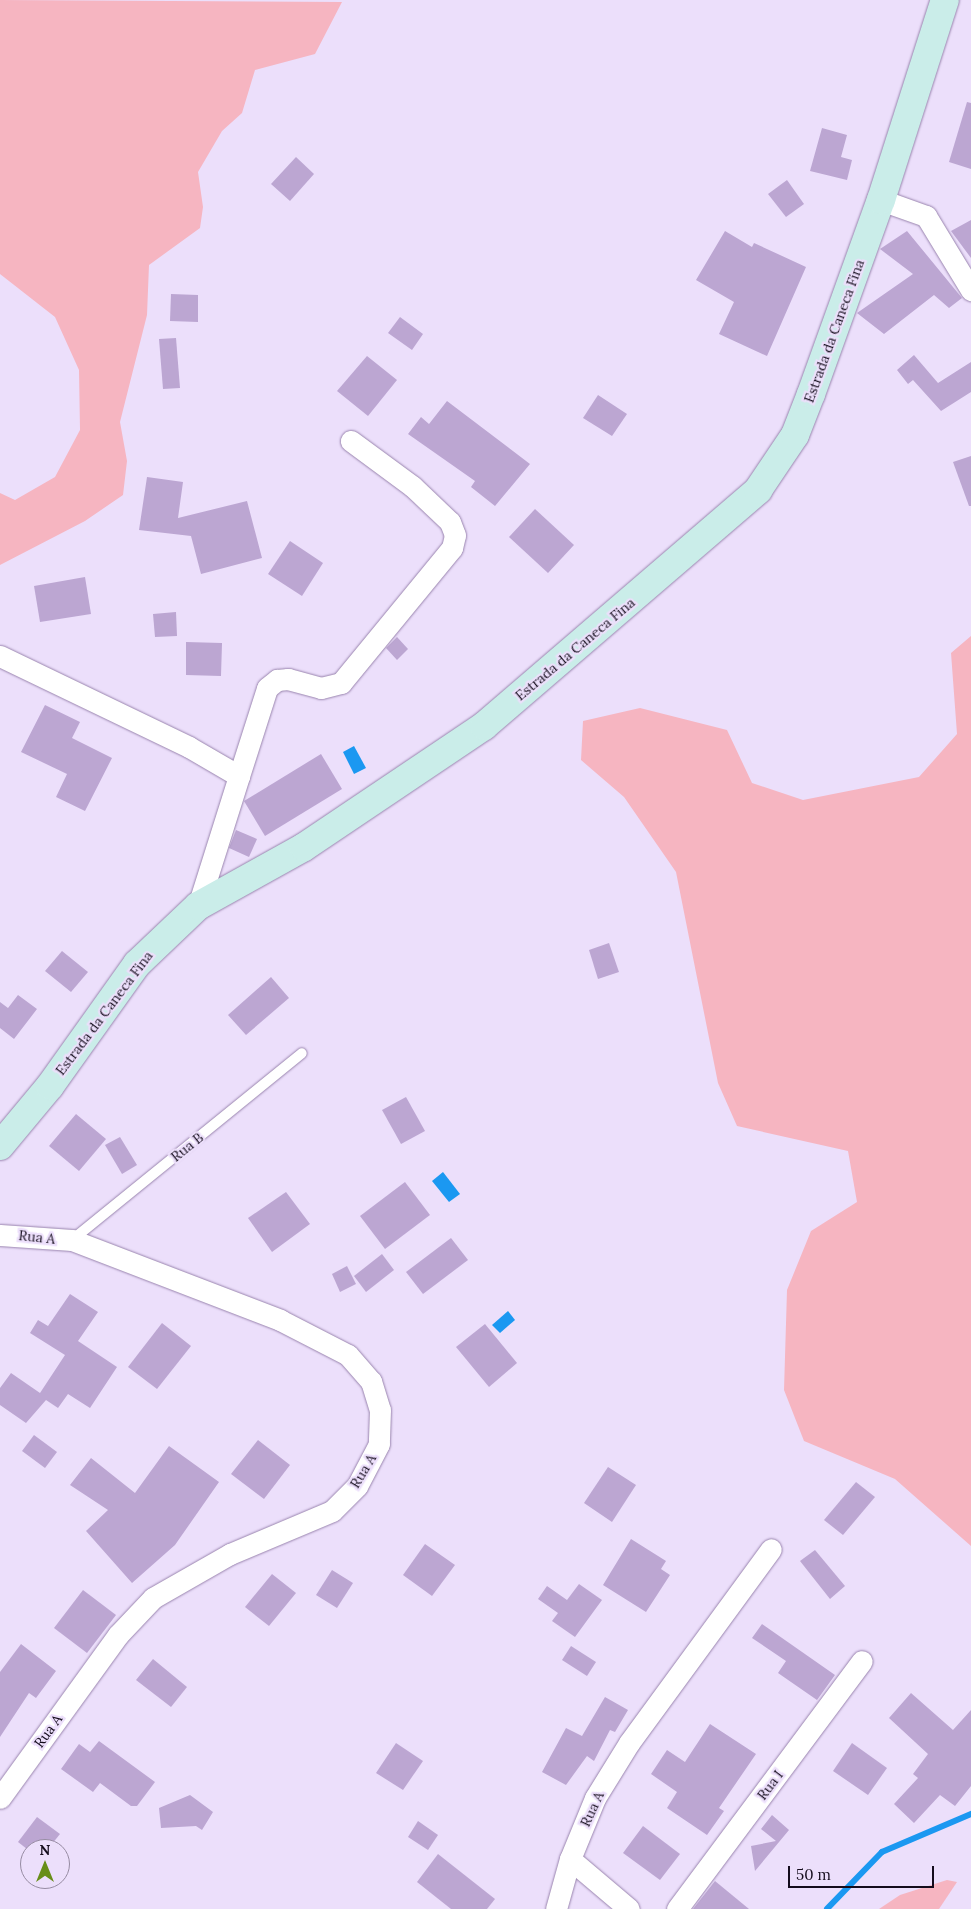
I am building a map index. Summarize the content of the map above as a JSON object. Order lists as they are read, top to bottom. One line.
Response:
{"streets":{"street":["Estrada da Caneca Fina","Rua A","Rua I"],"lane":["Rua B"]},"crossings":[["Rua B","Rua A"]],"scale_bar":"50 m","north":"top"}
